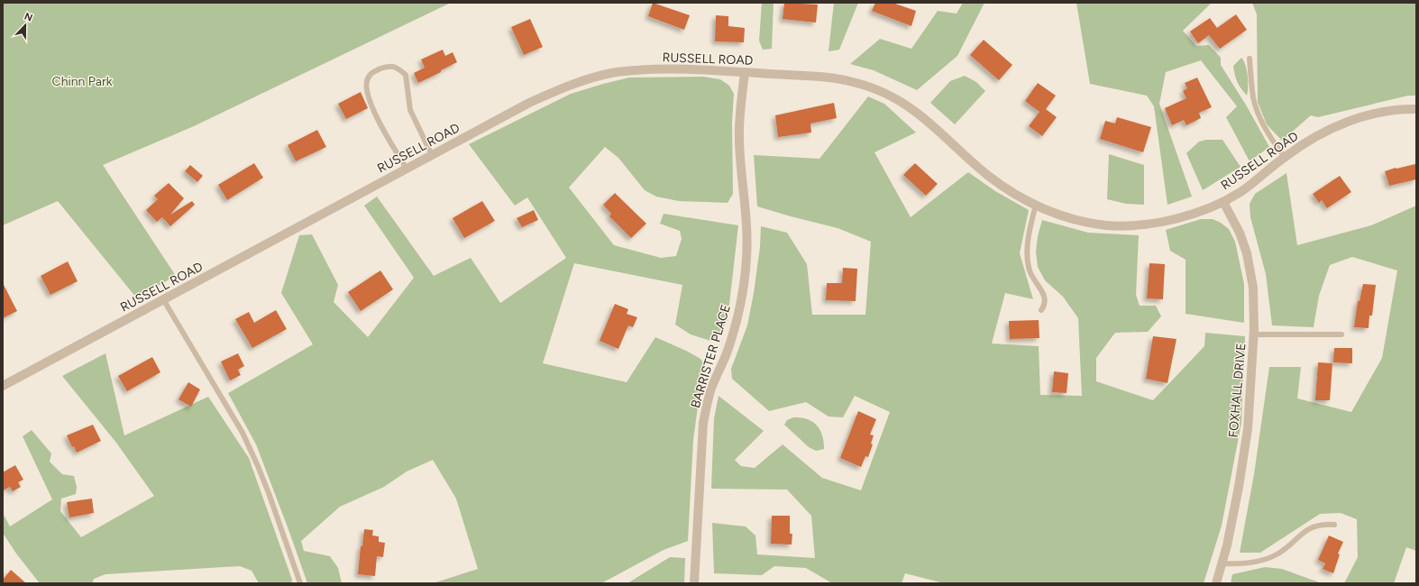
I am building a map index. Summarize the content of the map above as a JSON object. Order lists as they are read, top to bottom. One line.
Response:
{"streets":{"street":["RUSSELL ROAD","BARRISTER PLACE","FOXHALL DRIVE"]},"crossings":[["RUSSELL ROAD","BARRISTER PLACE"],["RUSSELL ROAD","FOXHALL DRIVE"]],"parks":["Chinn Park"],"north":"top"}
